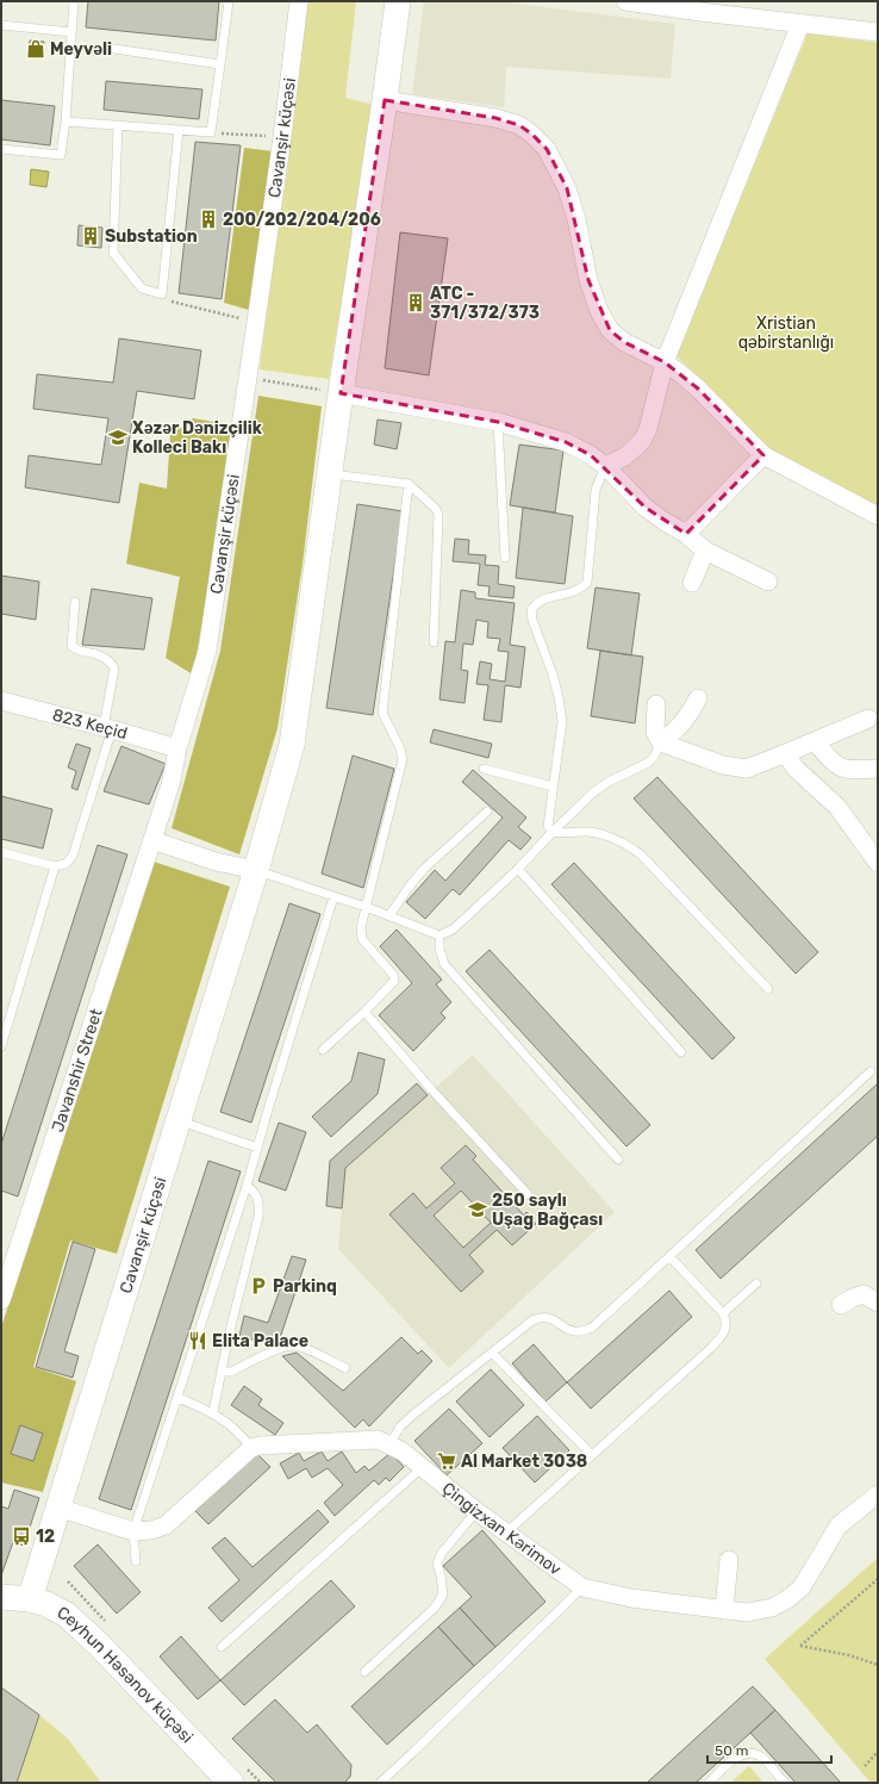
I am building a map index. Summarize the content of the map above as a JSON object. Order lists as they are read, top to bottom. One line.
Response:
{"streets":{"street":["Cavanşir küçəsi","823 Keçid","Javanshir Street","Çingizxan Kərimov","Ceyhun Həsənov küçəsi"]},"crossings":[["Cavanşir küçəsi","823 Keçid"],["Cavanşir küçəsi","Javanshir Street"],["Cavanşir küçəsi","Ceyhun Həsənov küçəsi"]],"parks":["Xristian qəbirstanlığı"],"places":{"shop":["Meyvəli"],"building":["200/202/204/206","Substation","ATC - 371/372/373"],"school or university":["Xəzər Dənizçilik Kolleci Bakı","250 saylı Uşag Bağçası"],"parking":["Parkinq"],"restaurant":["Elita Palace"],"supermarket":["Al Market 3038"],"bus stop":["12"]},"scale_bar":"50 m"}
